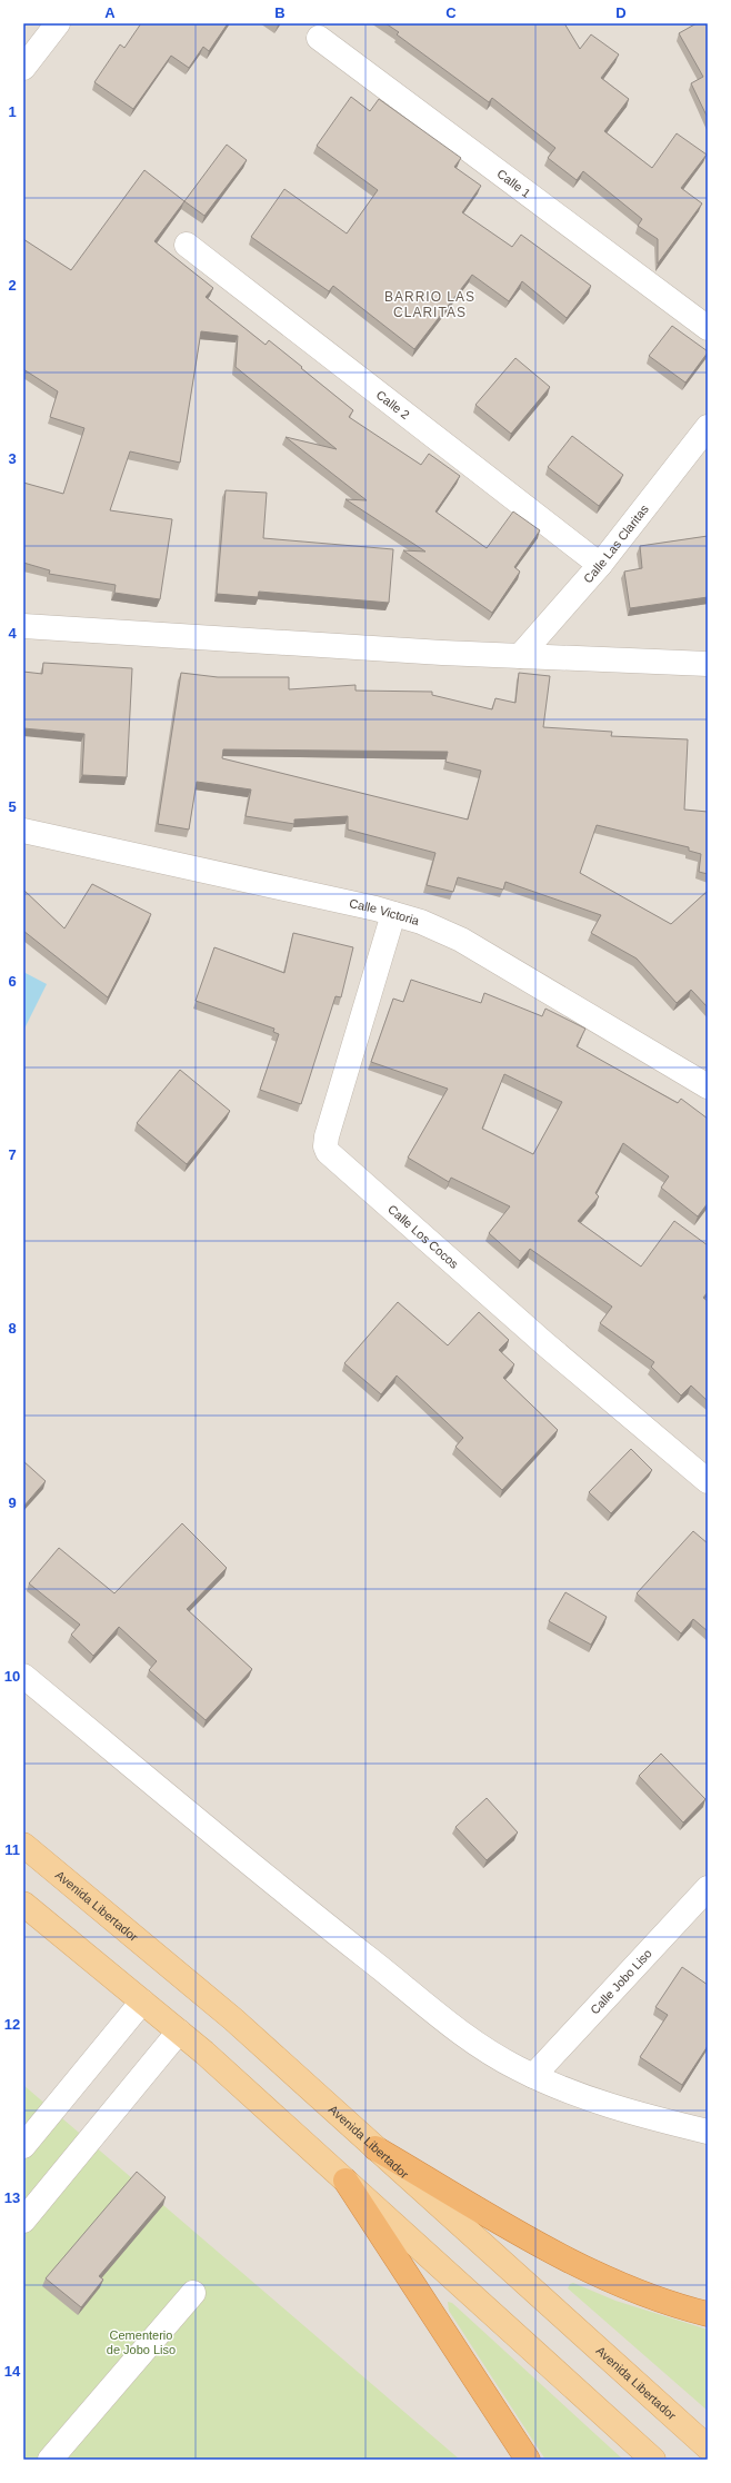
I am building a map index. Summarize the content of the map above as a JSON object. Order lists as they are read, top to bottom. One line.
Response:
{"streets":{"main road":["Avenida Libertador"],"street":["Calle 1","Calle 2","Calle Las Claritas","Calle Victoria","Calle Los Cocos","Calle Jobo Liso"]},"crossings":[["Calle 2","Calle Las Claritas"],["Calle Victoria","Calle Los Cocos"]],"districts":["BARRIO LAS CLARITAS"],"parks":["Cementerio de Jobo Liso"],"grid":{"columns":["A","B","C","D"],"rows":["1","2","3","4","5","6","7","8","9","10","11","12","13","14"]}}
